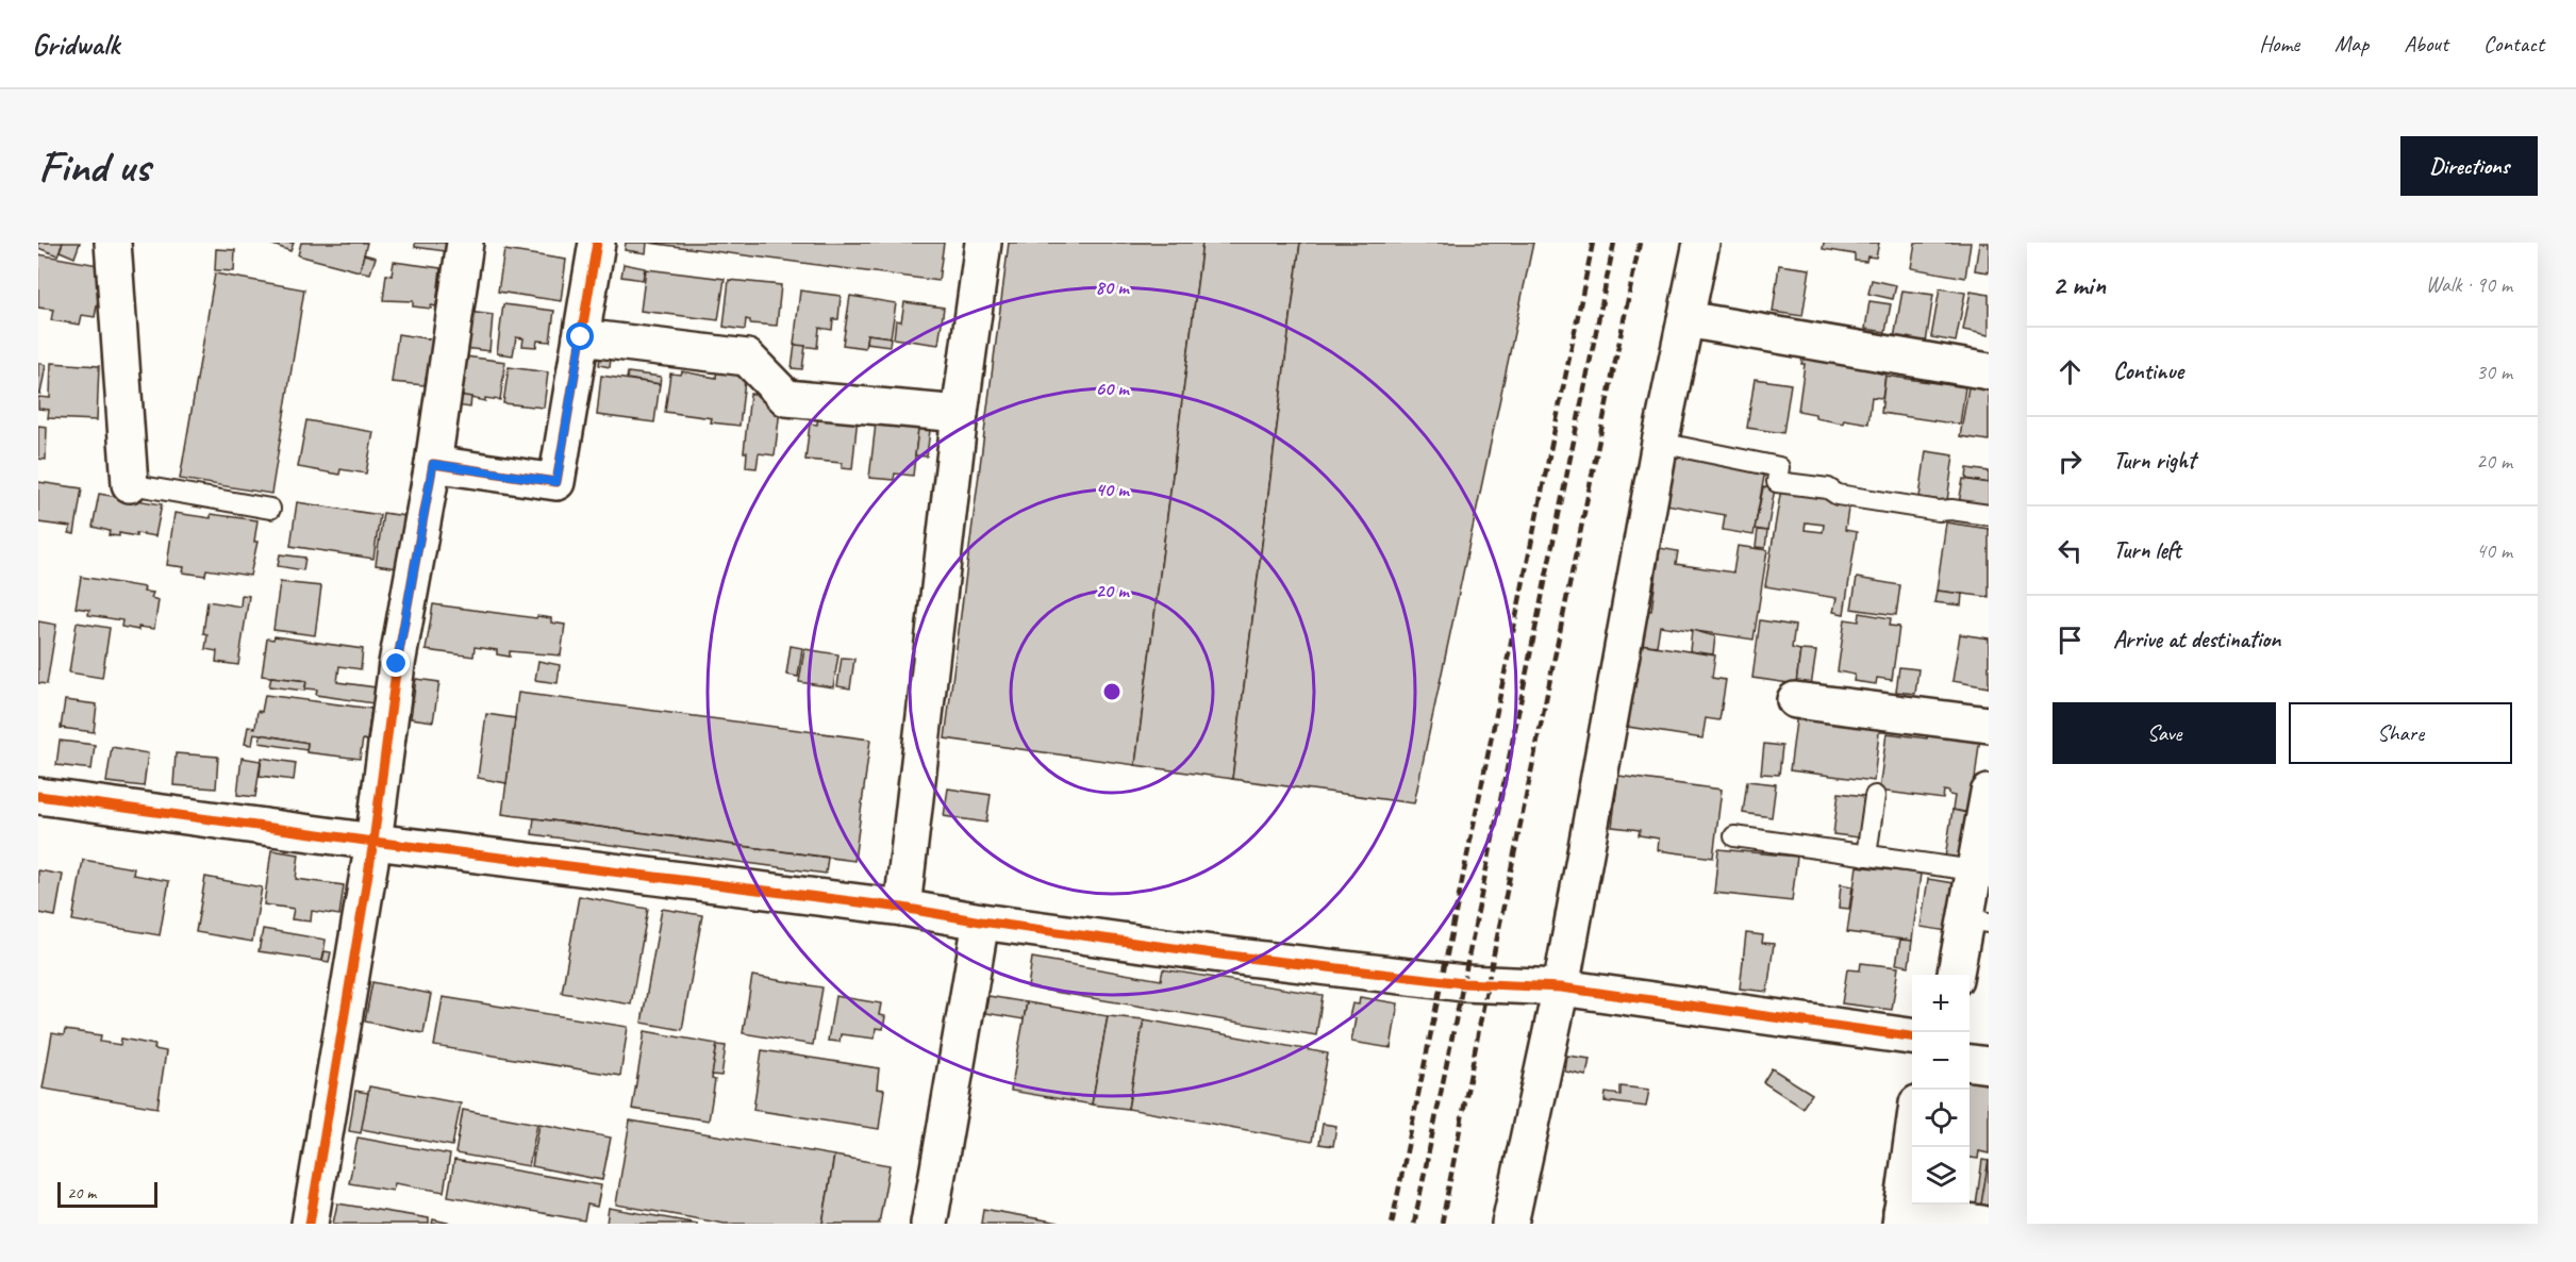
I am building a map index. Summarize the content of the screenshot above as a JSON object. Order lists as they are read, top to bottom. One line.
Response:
{"scale_bar":"20 m","page":{"header":"Gridwalk","nav":["Home","Map","About","Contact"],"buttons":["Directions",["Save","Share"]],"title":"Find us","heading":["2 min","Walk · 90 m"],"list":[["Continue","30 m"],["Turn right","20 m"],["Turn left","40 m"],"Arrive at destination"],"map_buttons":["+","−"],"scale":"20 m"},"rings":["80 m","60 m","40 m","20 m"]}
